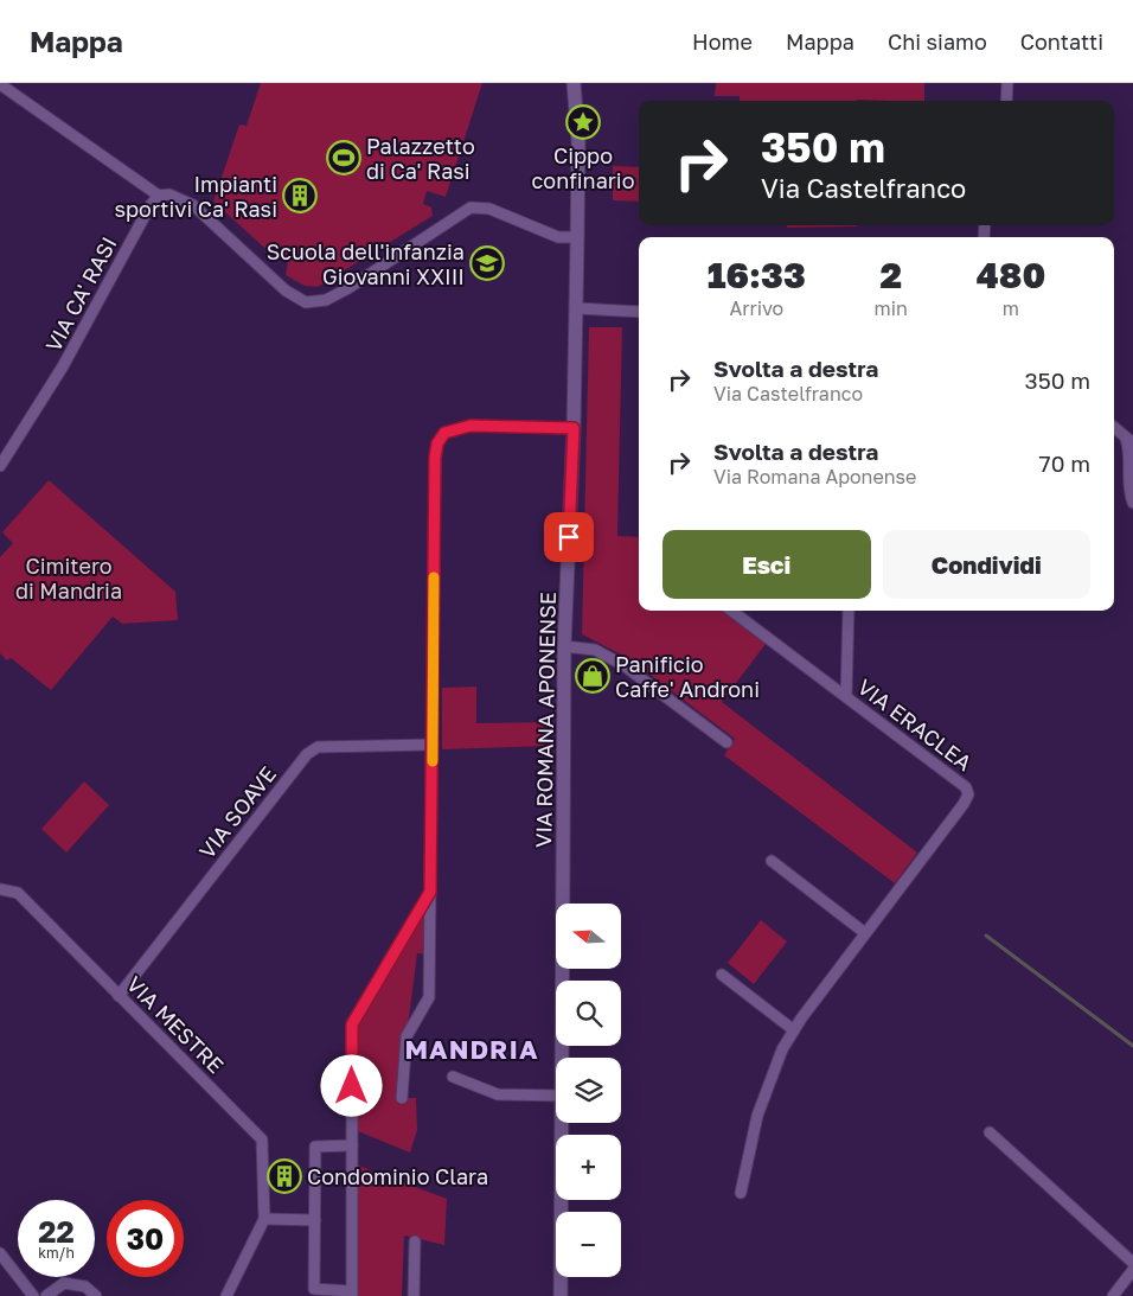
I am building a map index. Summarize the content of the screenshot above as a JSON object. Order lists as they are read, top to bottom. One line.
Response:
{"streets":{"street":["VIA CA' RASI","VIA ROMANA APONENSE","VIA ERACLEA","VIA SOAVE","VIA MESTRE"]},"crossings":[["VIA SOAVE","VIA MESTRE"]],"districts":["MANDRIA"],"parks":["Cimitero di Mandria"],"places":{"place":["Cippo confinario"],"sports":["Palazzetto di Ca' Rasi"],"building":["Impianti sportivi Ca' Rasi","Condominio Clara"],"school or university":["Scuola dell'infanzia Giovanni XXIII"],"shop":["Panificio Caffe' Androni"]},"north":"left","page":{"header":"Mappa","nav":["Home","Mappa","Chi siamo","Contatti"],"turn":["350 m","Via Castelfranco"],"eta":["16:33","Arrivo","2","min","480","m"],"list":[{"name":"Svolta a destra","note":"Via Castelfranco","value":"350 m"},{"name":"Svolta a destra","note":"Via Romana Aponense","value":"70 m"}],"buttons":["Esci","Condividi"],"map_buttons":["+","−"],"speed":"22 km/h","limit":"30"}}
